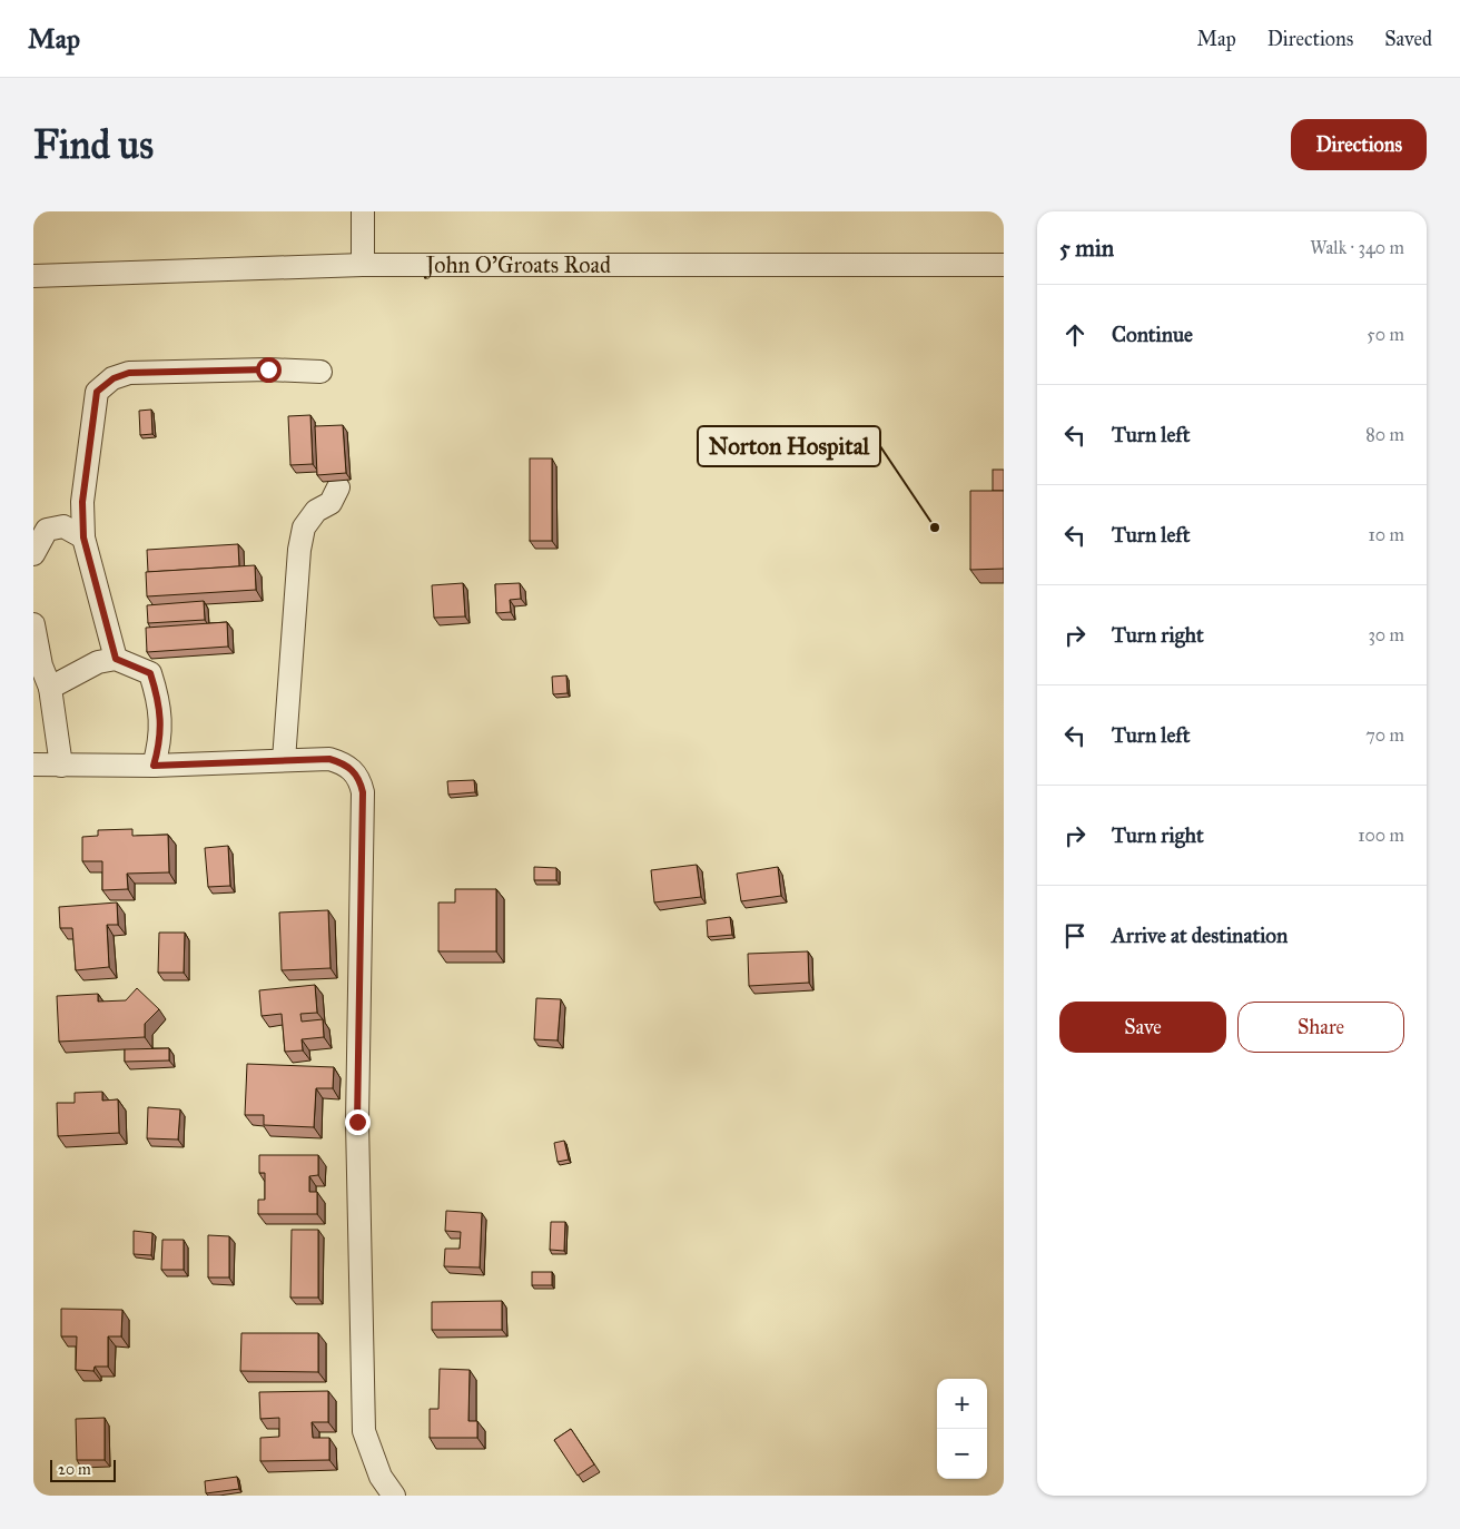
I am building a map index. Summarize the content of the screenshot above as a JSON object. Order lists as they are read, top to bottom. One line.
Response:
{"streets":{"street":["John O'Groats Road"]},"places":["Norton Hospital"],"scale_bar":"20 m","page":{"header":"Map","nav":["Map","Directions","Saved"],"buttons":["Directions",["Save","Share"]],"title":"Find us","heading":["5 min","Walk · 340 m"],"list":[["Continue","50 m"],["Turn left","80 m"],["Turn left","10 m"],["Turn right","30 m"],["Turn left","70 m"],["Turn right","100 m"],"Arrive at destination"],"map_buttons":["+","−"],"scale":"20 m"}}
